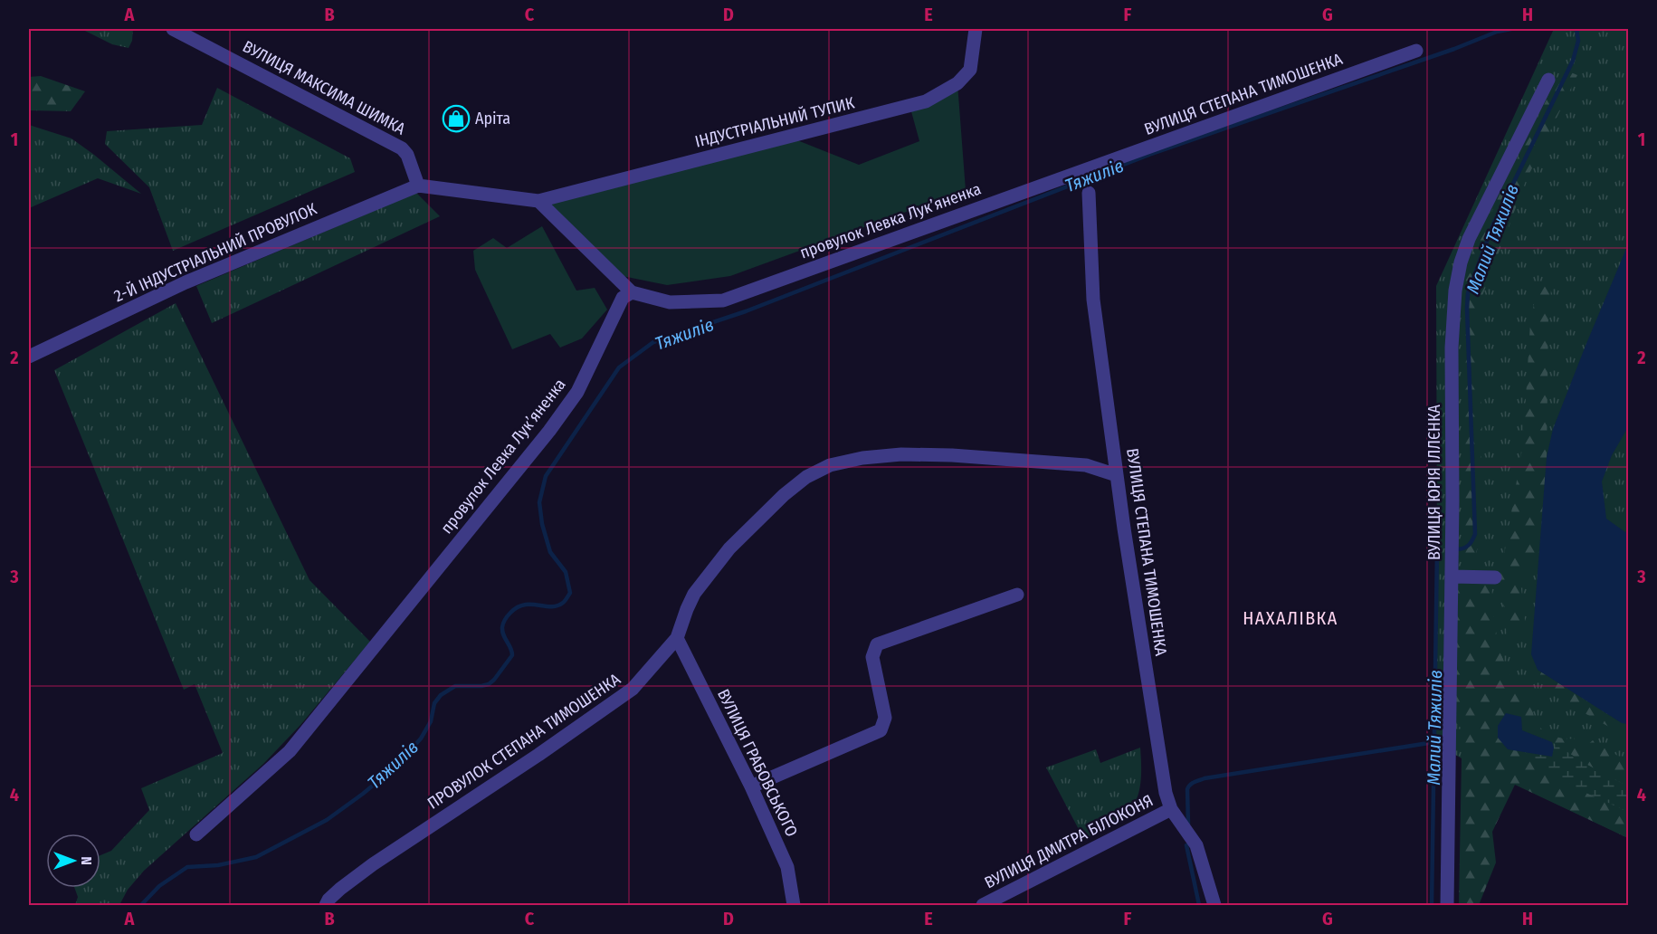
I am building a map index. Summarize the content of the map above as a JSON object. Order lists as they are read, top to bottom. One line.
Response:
{"streets":{"street":["ВУЛИЦЯ МАКСИМА ШИМКА","ВУЛИЦЯ СТЕПАНА ТИМОШЕНКА","ІНДУСТРІАЛЬНИЙ ТУПИК","провулок Левка Лукʼяненка","2-Й ІНДУСТРІАЛЬНИЙ ПРОВУЛОК","ВУЛИЦЯ ЮРІЯ ІЛЛЄНКА","ПРОВУЛОК СТЕПАНА ТИМОШЕНКА","ВУЛИЦЯ ГРАБОВСЬКОГО","ВУЛИЦЯ ДМИТРА БІЛОКОНЯ"]},"crossings":[["ВУЛИЦЯ МАКСИМА ШИМКА","2-Й ІНДУСТРІАЛЬНИЙ ПРОВУЛОК"],["ВУЛИЦЯ СТЕПАНА ТИМОШЕНКА","провулок Левка Лукʼяненка"],["ВУЛИЦЯ СТЕПАНА ТИМОШЕНКА","ПРОВУЛОК СТЕПАНА ТИМОШЕНКА"],["ВУЛИЦЯ СТЕПАНА ТИМОШЕНКА","ВУЛИЦЯ ДМИТРА БІЛОКОНЯ"],["ПРОВУЛОК СТЕПАНА ТИМОШЕНКА","ВУЛИЦЯ ГРАБОВСЬКОГО"]],"districts":["НАХАЛІВКА"],"water":["Тяжилів","Малий Тяжилів"],"places":{"shop":["Аріта"]},"north":"right","grid":{"columns":["A","B","C","D","E","F","G","H"],"rows":["1","2","3","4"]}}
